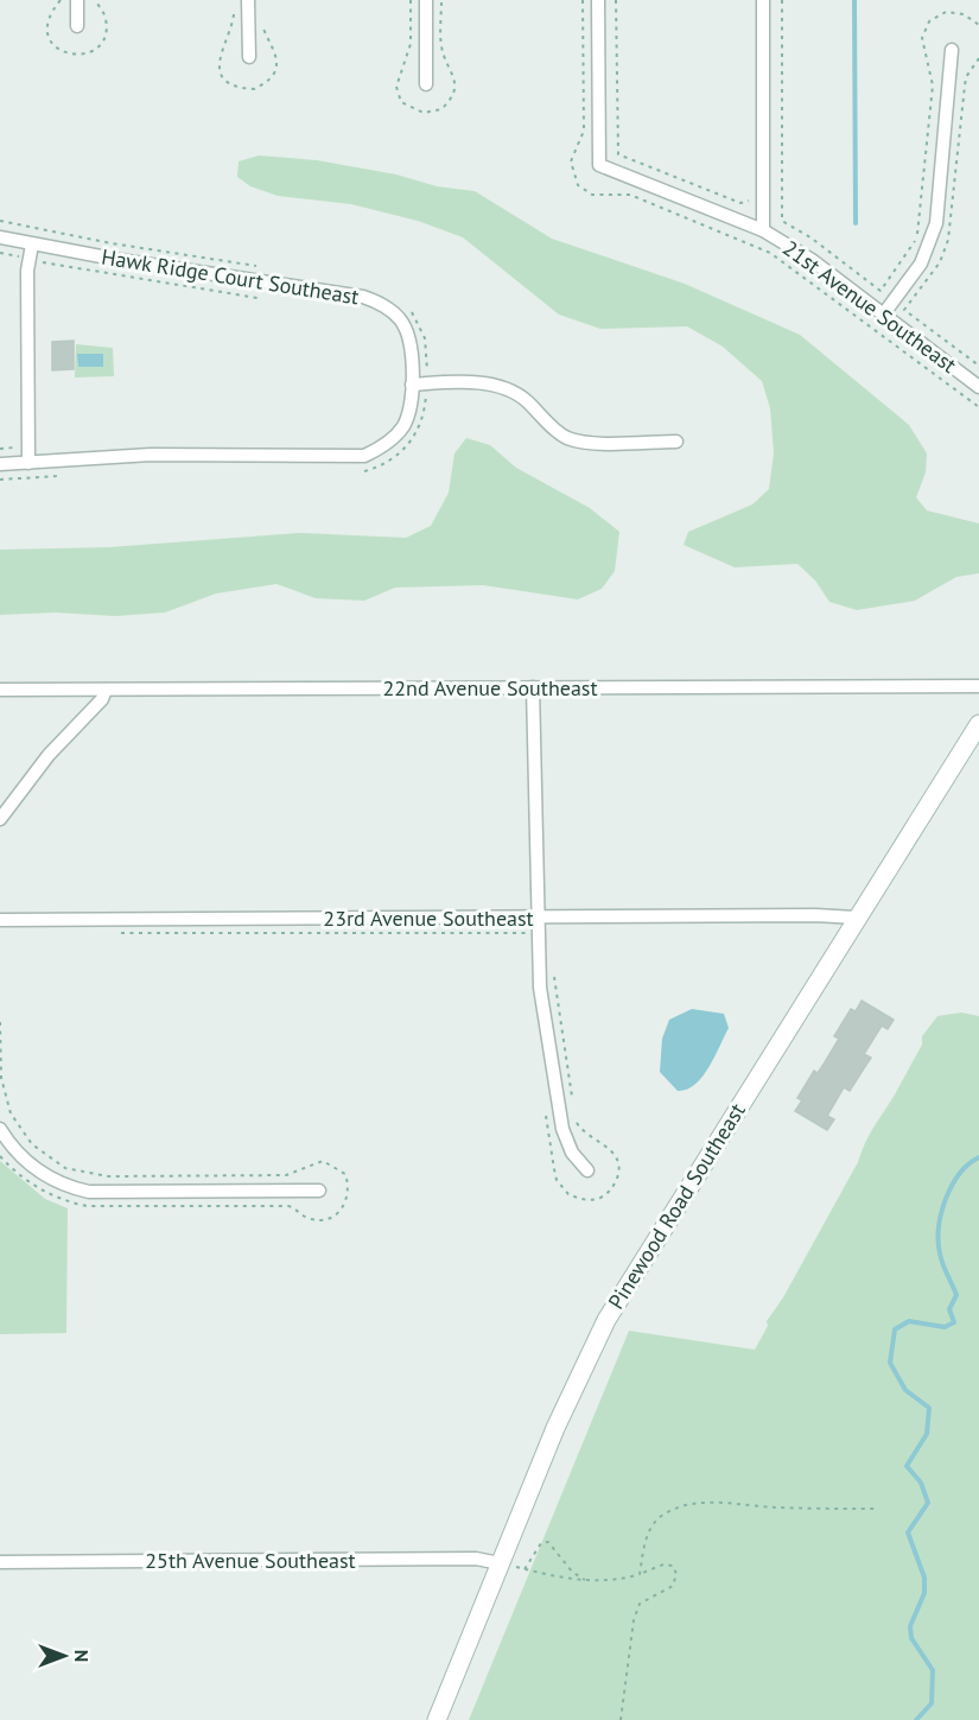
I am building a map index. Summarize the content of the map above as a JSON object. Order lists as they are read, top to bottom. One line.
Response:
{"streets":{"street":["Hawk Ridge Court Southeast","21st Avenue Southeast","22nd Avenue Southeast","23rd Avenue Southeast","Pinewood Road Southeast","25th Avenue Southeast"]},"crossings":[["23rd Avenue Southeast","Pinewood Road Southeast"],["Pinewood Road Southeast","25th Avenue Southeast"]],"north":"right"}
